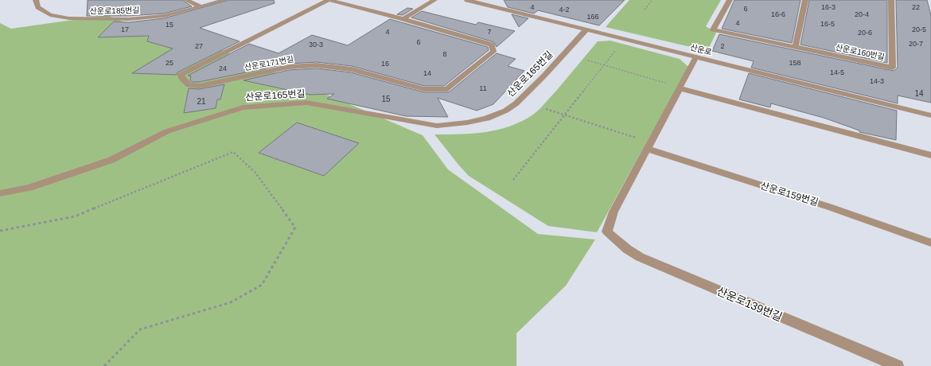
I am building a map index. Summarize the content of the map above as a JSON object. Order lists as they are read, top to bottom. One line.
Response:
{"streets":{"street":["산운로185번길","산운로","산운로160번길","산운로171번길","산운로165번길","산운로159번길","산운로139번길"]},"crossings":[["산운로","산운로165번길"],["산운로159번길","산운로139번길"]],"house_numbers":["4","16-3","22","6","4-2","16-6","20-4","166","4","16-5","15","17","20-5","4","7","20-6","6","20-7","30-3","27","2","8","25","158","16","24","14-5","14","14-3","11","14","15","21"]}
